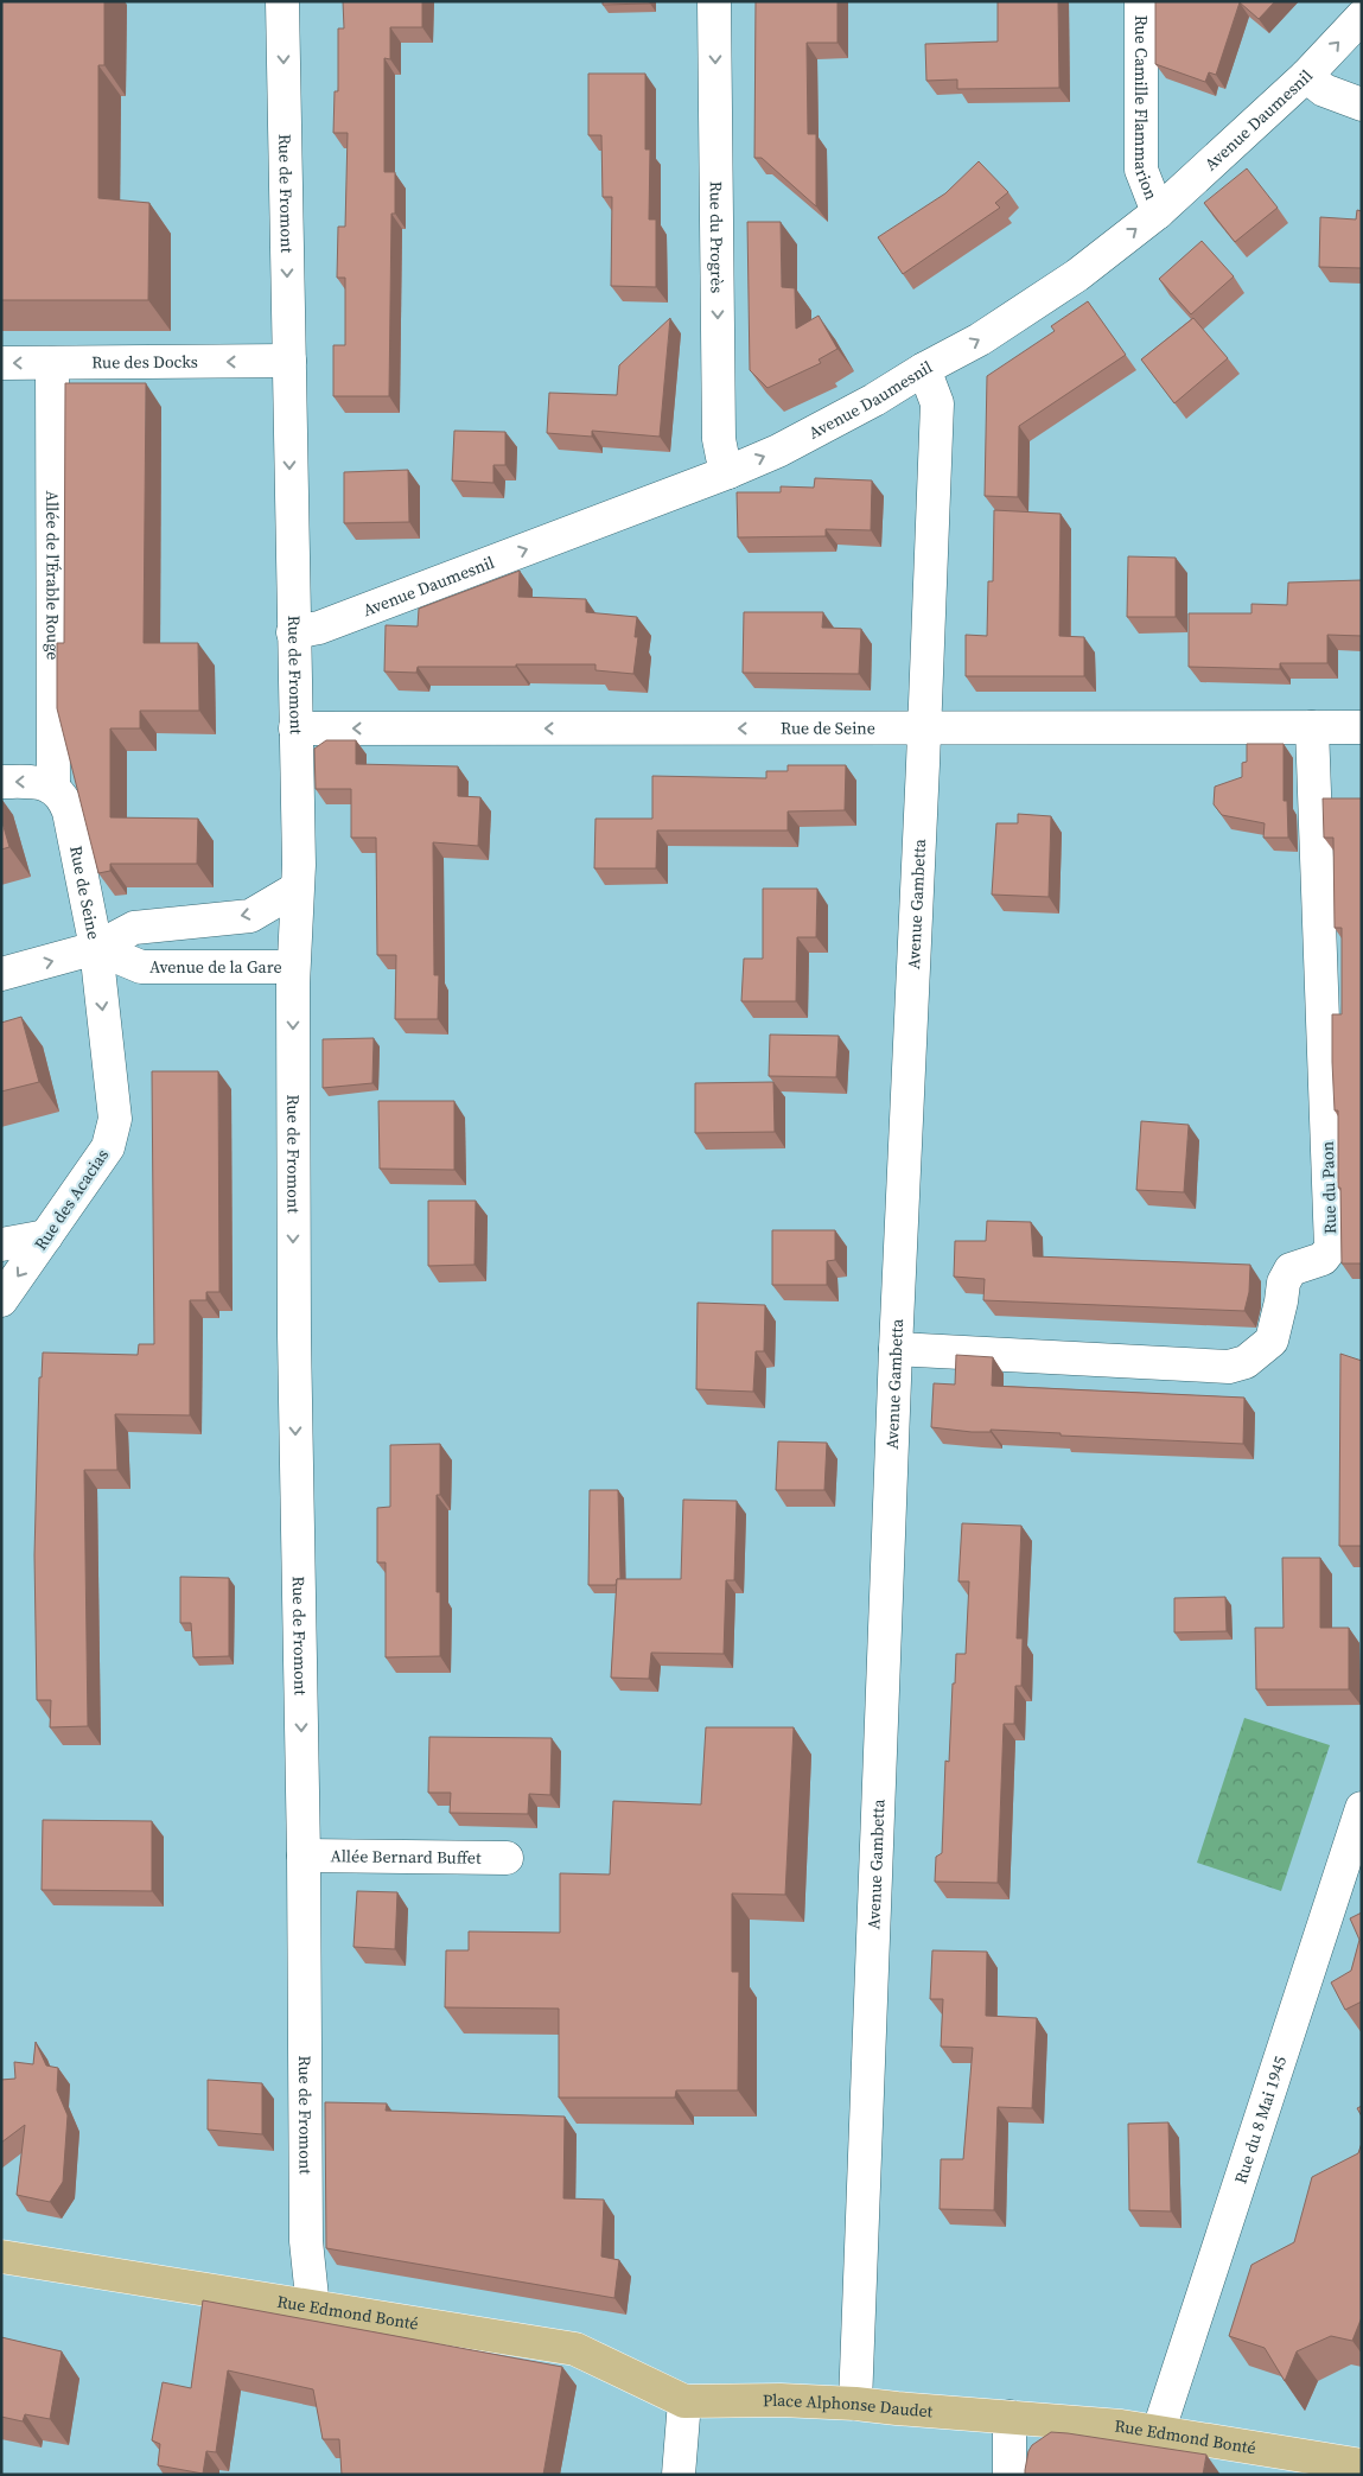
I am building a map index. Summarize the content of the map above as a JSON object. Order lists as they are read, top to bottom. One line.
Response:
{"streets":{"main road":["Rue Edmond Bonté","Place Alphonse Daudet"],"street":["Rue Camille Flammarion","Avenue Daumesnil","Rue de Fromont","Rue du Progrès","Rue des Docks","Allée de l'Érable Rouge","Rue de Seine","Avenue Gambetta","Avenue de la Gare","Rue du Paon","Rue des Acacias","Allée Bernard Buffet","Rue du 8 Mai 1945"]},"crossings":[["Rue Camille Flammarion","Avenue Daumesnil"],["Avenue Daumesnil","Rue de Fromont"],["Avenue Daumesnil","Rue du Progrès"],["Avenue Daumesnil","Avenue Gambetta"],["Rue de Fromont","Rue des Docks"],["Rue de Fromont","Rue de Seine"],["Rue de Fromont","Avenue de la Gare"],["Rue de Fromont","Allée Bernard Buffet"],["Rue de Fromont","Rue Edmond Bonté"],["Rue des Docks","Allée de l'Érable Rouge"],["Allée de l'Érable Rouge","Rue de Seine"],["Rue de Seine","Avenue Gambetta"],["Rue de Seine","Avenue de la Gare"],["Rue de Seine","Rue du Paon"],["Rue de Seine","Rue des Acacias"],["Avenue Gambetta","Rue du Paon"],["Avenue Gambetta","Place Alphonse Daudet"],["Avenue de la Gare","Rue des Acacias"],["Rue du 8 Mai 1945","Rue Edmond Bonté"],["Rue Edmond Bonté","Place Alphonse Daudet"]],"one_way":["Avenue Daumesnil","Rue de Fromont","Rue du Progrès","Rue des Docks","Rue de Seine","Rue des Acacias"]}
